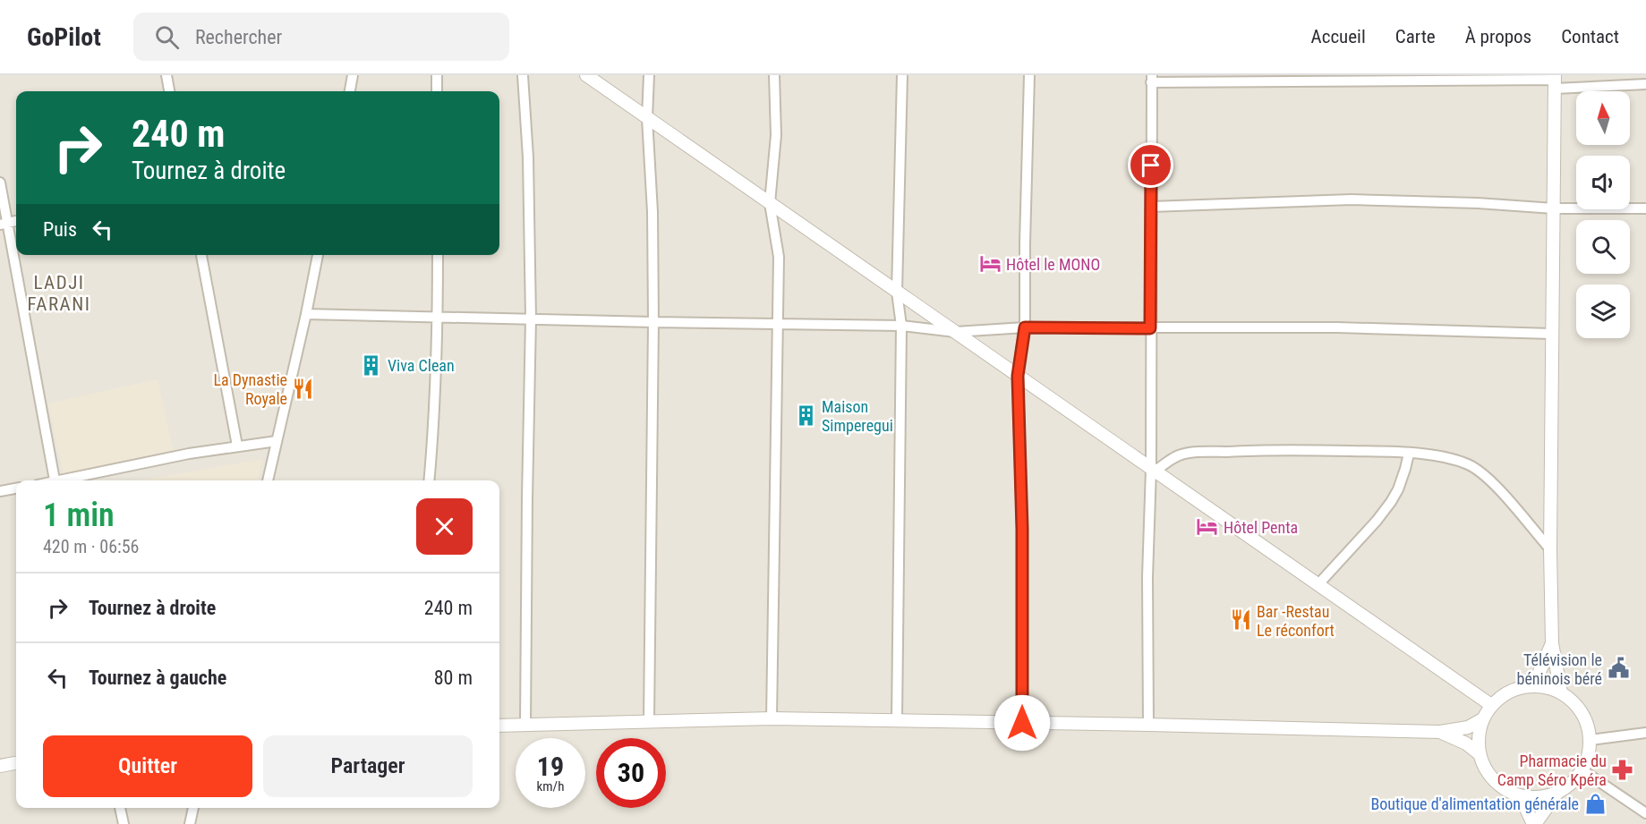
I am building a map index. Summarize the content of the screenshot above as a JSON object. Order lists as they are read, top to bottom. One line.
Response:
{"districts":["LADJI FARANI"],"places":{"hotel":["Hôtel le MONO","Hôtel Penta"],"building":["Viva Clean","Maison Simperegui"],"restaurant":["La Dynastie Royale","Bar -Restau Le réconfort"],"public building":["Télévision le béninois béré"],"pharmacy":["Pharmacie du Camp Séro Kpéra"],"shop":["Boutique d'alimentation générale"]},"north":"top","page":{"header":"GoPilot","search":"Rechercher","nav":["Accueil","Carte","À propos","Contact"],"turn":["240 m","Tournez à droite"],"then":"Puis","heading":["1 min","420 m · 06:56"],"list":[{"name":"Tournez à droite","value":"240 m"},{"name":"Tournez à gauche","value":"80 m"}],"buttons":["Quitter","Partager"],"speed":"19 km/h","limit":"30"}}
